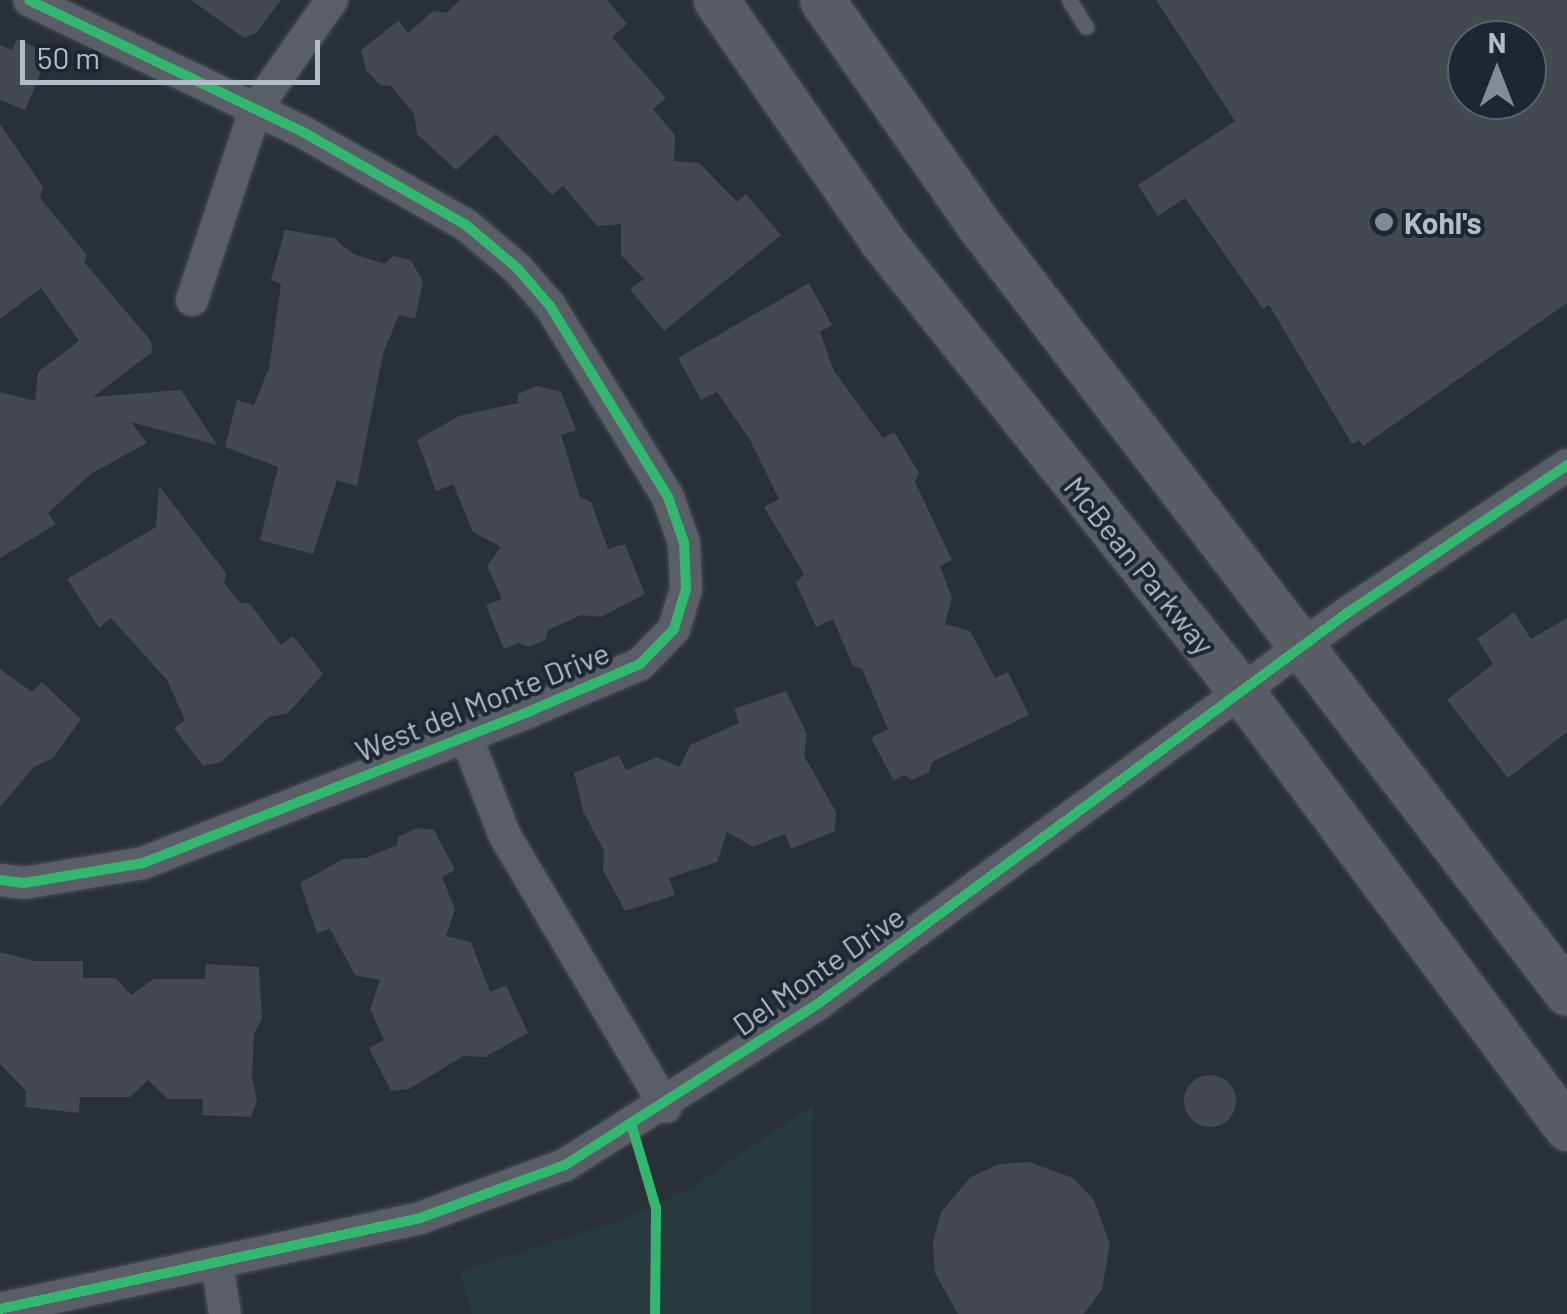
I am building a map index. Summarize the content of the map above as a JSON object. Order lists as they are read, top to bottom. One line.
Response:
{"streets":{"main road":["McBean Parkway"],"street":["West del Monte Drive","Del Monte Drive"]},"crossings":[["McBean Parkway","Del Monte Drive"],["West del Monte Drive","Del Monte Drive"]],"places":["Kohl's"],"scale_bar":"50 m","north":"top"}
